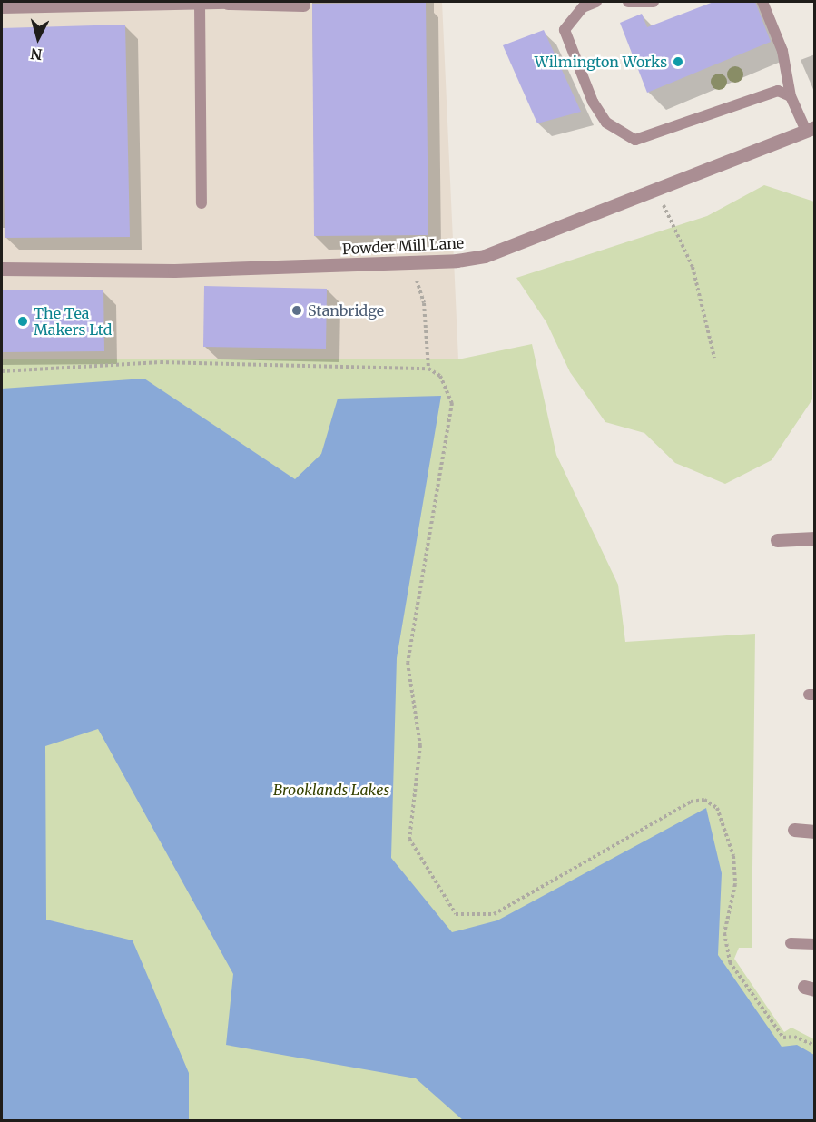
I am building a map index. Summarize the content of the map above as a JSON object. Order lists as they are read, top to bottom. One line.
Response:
{"streets":{"street":["Powder Mill Lane"]},"parks":["Brooklands Lakes"],"places":["Wilmington Works","Stanbridge","The Tea Makers Ltd"],"north":"bottom"}
